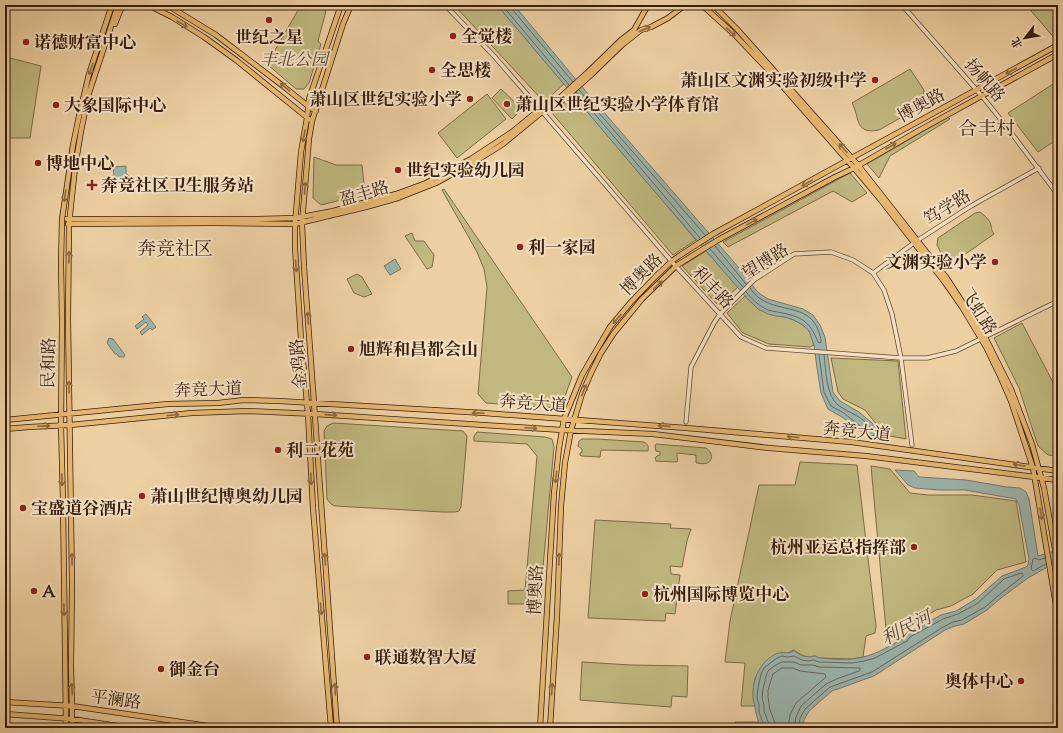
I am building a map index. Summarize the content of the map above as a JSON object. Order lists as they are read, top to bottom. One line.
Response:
{"streets":{"main road":["博奥路","盈丰路","飞虹路","民和路","金鸡路","奔竞大道","平澜路"],"street":["扬帆路","笃学路","望博路","利丰路"]},"crossings":[["扬帆路","博奥路"],["扬帆路","笃学路"],["博奥路","利丰路"],["博奥路","飞虹路"],["博奥路","奔竞大道"],["盈丰路","利丰路"],["盈丰路","民和路"],["盈丰路","金鸡路"],["笃学路","望博路"],["笃学路","飞虹路"],["望博路","利丰路"],["利丰路","飞虹路"],["飞虹路","奔竞大道"],["民和路","奔竞大道"],["民和路","平澜路"],["金鸡路","奔竞大道"]],"districts":["合丰村","奔竞社区"],"water":["利民河"],"parks":["丰北公园"],"places":{"other":["世纪之星","全觉楼","诺德财富中心","全思楼","萧山区文渊实验初级中学","萧山区世纪实验小学","萧山区世纪实验小学体育馆","大象国际中心","博地中心","世纪实验幼儿园","利一家园","文渊实验小学","旭辉和昌都会山","利二花苑","萧山世纪博奥幼儿园","宝盛道谷酒店","杭州亚运总指挥部","A","杭州国际博览中心","联通数智大厦","御金台","奥体中心"],"health":["奔竞社区卫生服务站"]},"north":"bottom left"}
